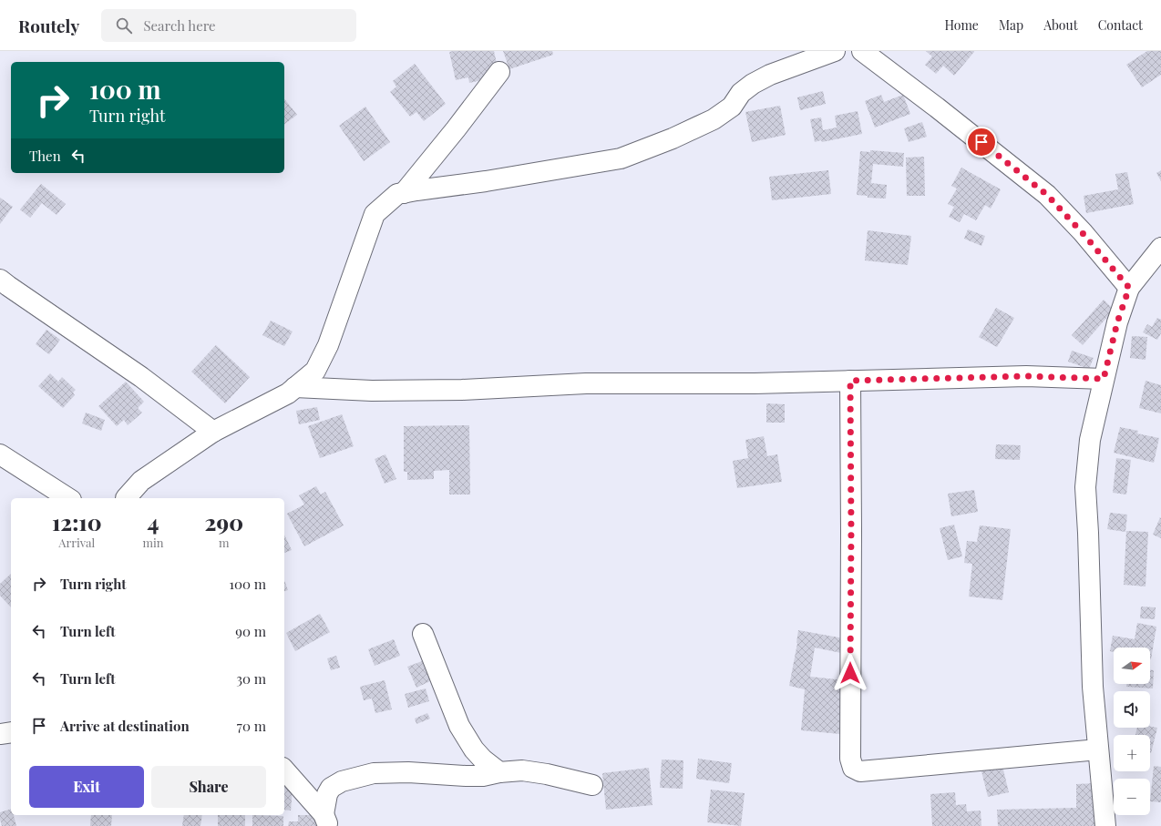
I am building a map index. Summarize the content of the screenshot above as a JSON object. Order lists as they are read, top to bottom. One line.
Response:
{"north":"right","page":{"header":"Routely","search":"Search here","nav":["Home","Map","About","Contact"],"turn":["100 m","Turn right"],"then":"Then","eta":["12:10","Arrival","4","min","290","m"],"list":[{"name":"Turn right","value":"100 m"},{"name":"Turn left","value":"90 m"},{"name":"Turn left","value":"30 m"},{"name":"Arrive at destination","value":"70 m"}],"map_buttons":["+","−"],"buttons":["Exit","Share"]}}
